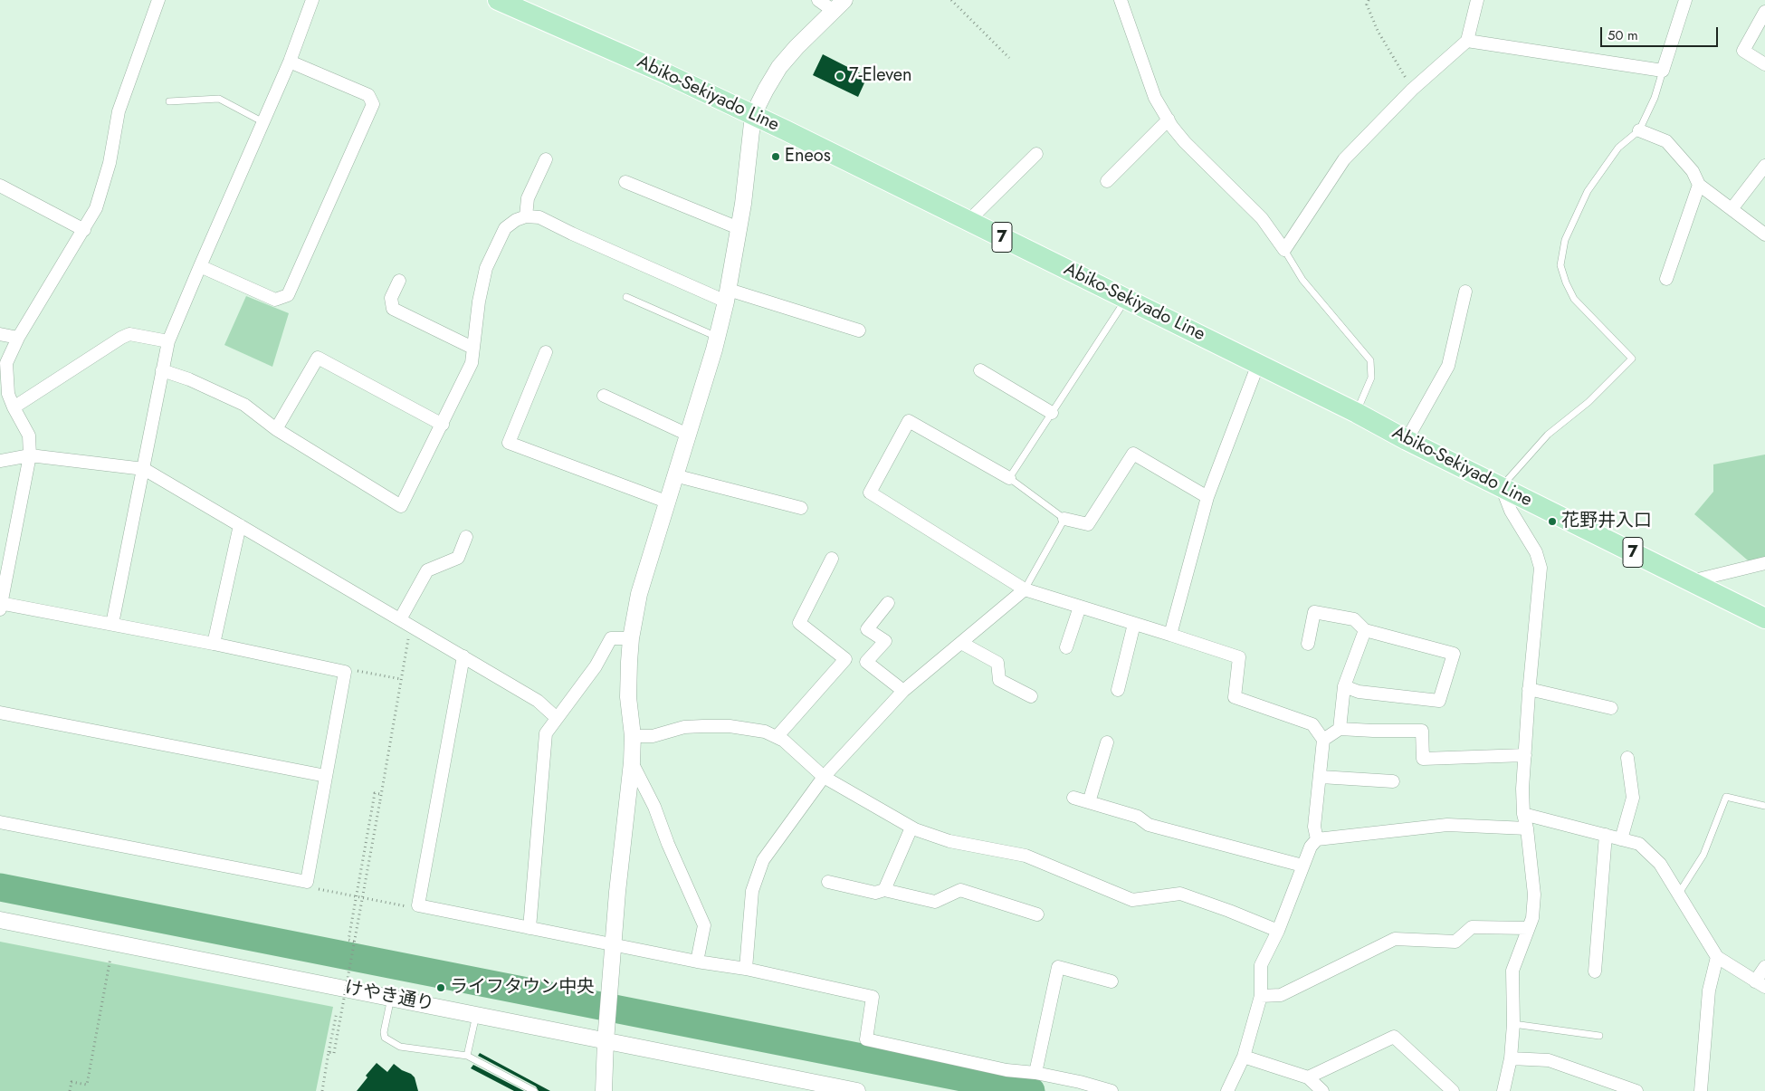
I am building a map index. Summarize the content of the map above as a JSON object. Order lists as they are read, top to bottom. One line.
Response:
{"streets":{"main road":["Abiko-Sekiyado Line","7"],"street":["けやき通り"]},"places":["7-Eleven","Eneos","花野井入口","ライフタウン中央"],"scale_bar":"50 m"}
